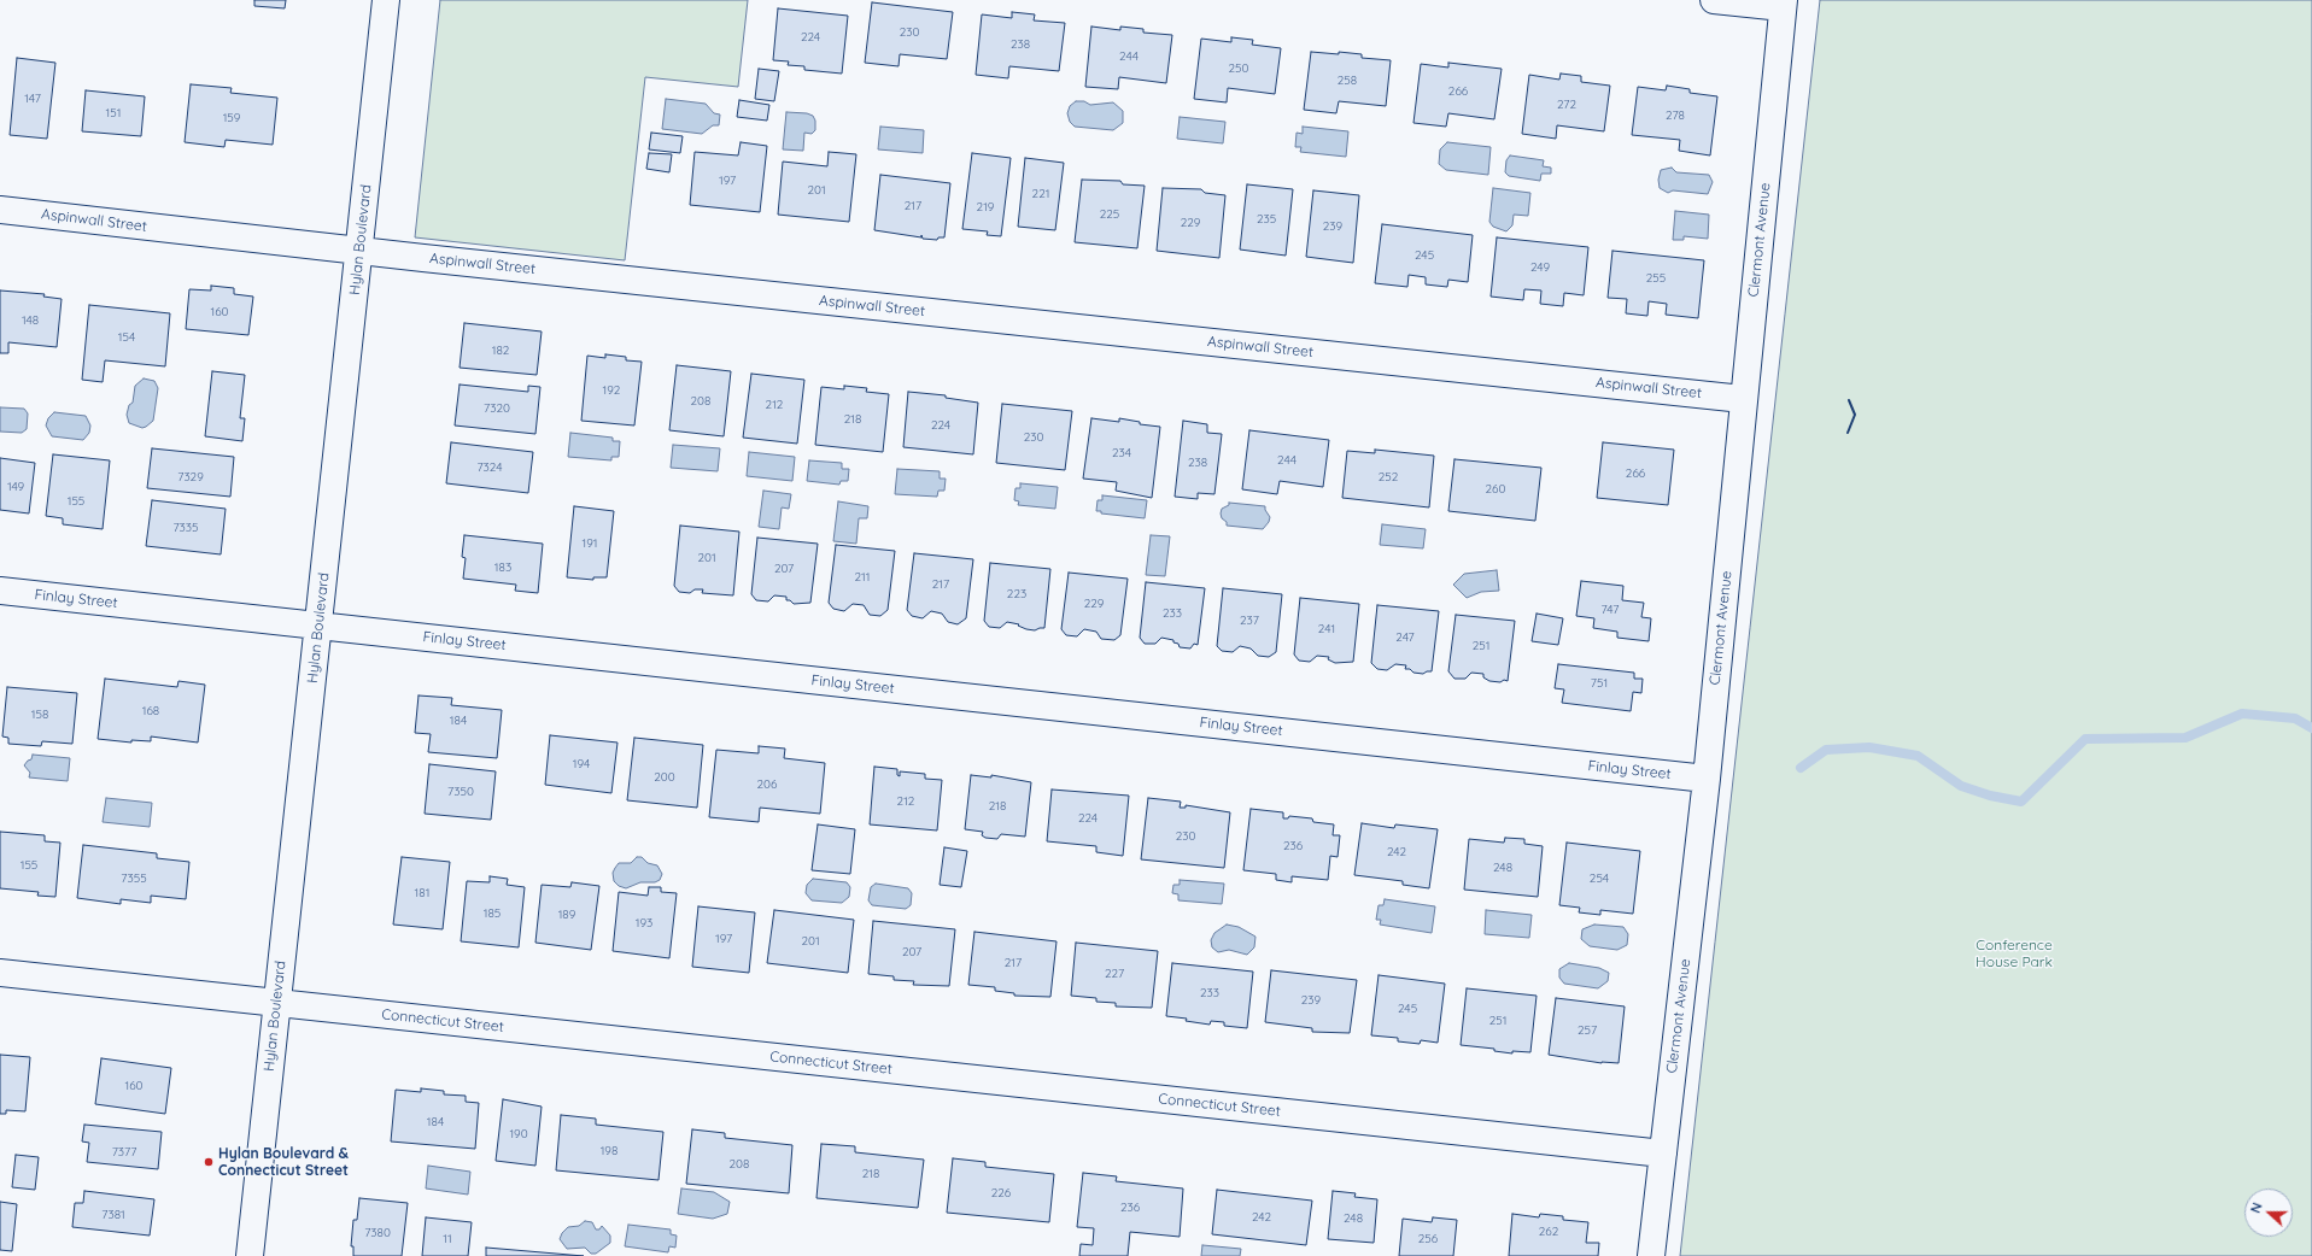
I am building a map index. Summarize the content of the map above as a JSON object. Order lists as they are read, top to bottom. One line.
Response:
{"streets":{"street":["Aspinwall Street","Hylan Boulevard","Clermont Avenue","Finlay Street","Connecticut Street"]},"crossings":[["Aspinwall Street","Hylan Boulevard"],["Aspinwall Street","Clermont Avenue"],["Hylan Boulevard","Finlay Street"],["Hylan Boulevard","Connecticut Street"],["Clermont Avenue","Finlay Street"],["Clermont Avenue","Connecticut Street"]],"parks":["Conference House Park"],"places":["Hylan Boulevard & Connecticut Street"],"house_numbers":["230","224","238","244","250","258","266","147","272","151","278","159","197","201","221","217","219","225","235","229","239","245","249","255","160","148","154","182","192","208","212","7320","218","224","230","234","244","238","7324","266","7329","252","149","260","155","7335","191","201","183","207","211","217","223","229","747","233","237","241","247","251","751","168","158","184","194","200","206","7350","212","218","224","230","236","242","155","248","7355","254","181","185","189","193","197","201","207","217","227","233","239","245","251","257","160","184","190","198","7377","208","218","226","236","7381","242","248","262","7380","11","256"],"north":"left"}
